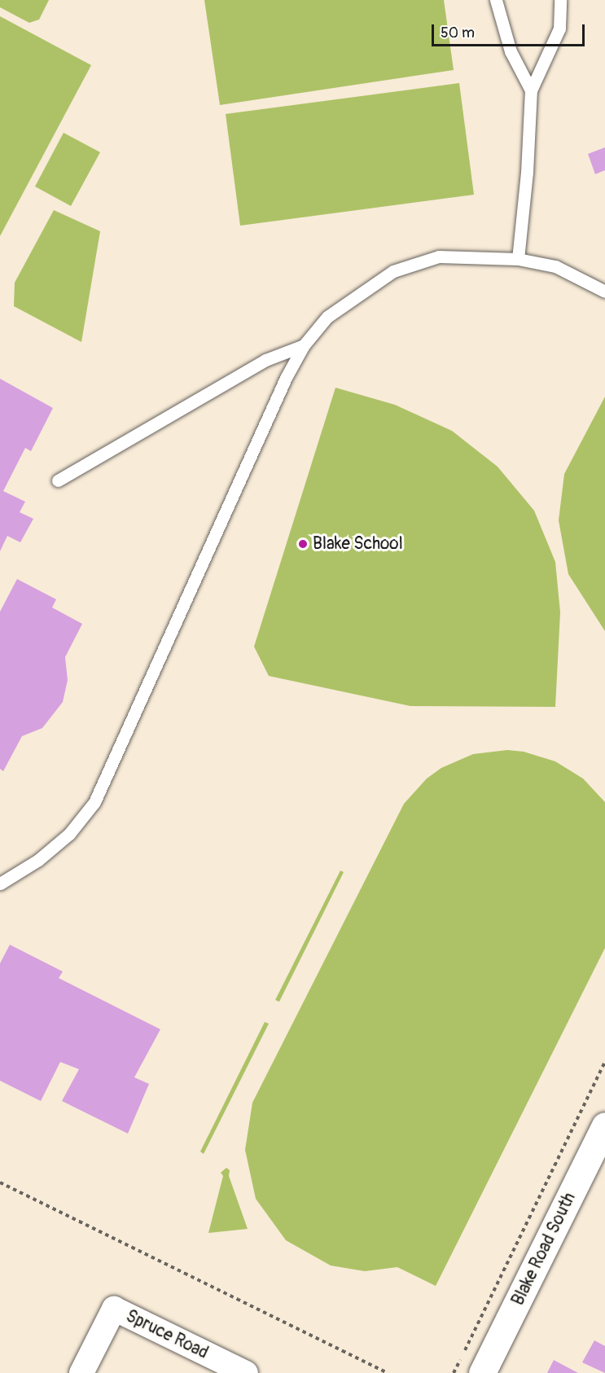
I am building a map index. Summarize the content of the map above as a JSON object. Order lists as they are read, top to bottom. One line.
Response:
{"streets":{"street":["Blake Road South","Spruce Road"]},"places":["Blake School"],"scale_bar":"50 m"}
